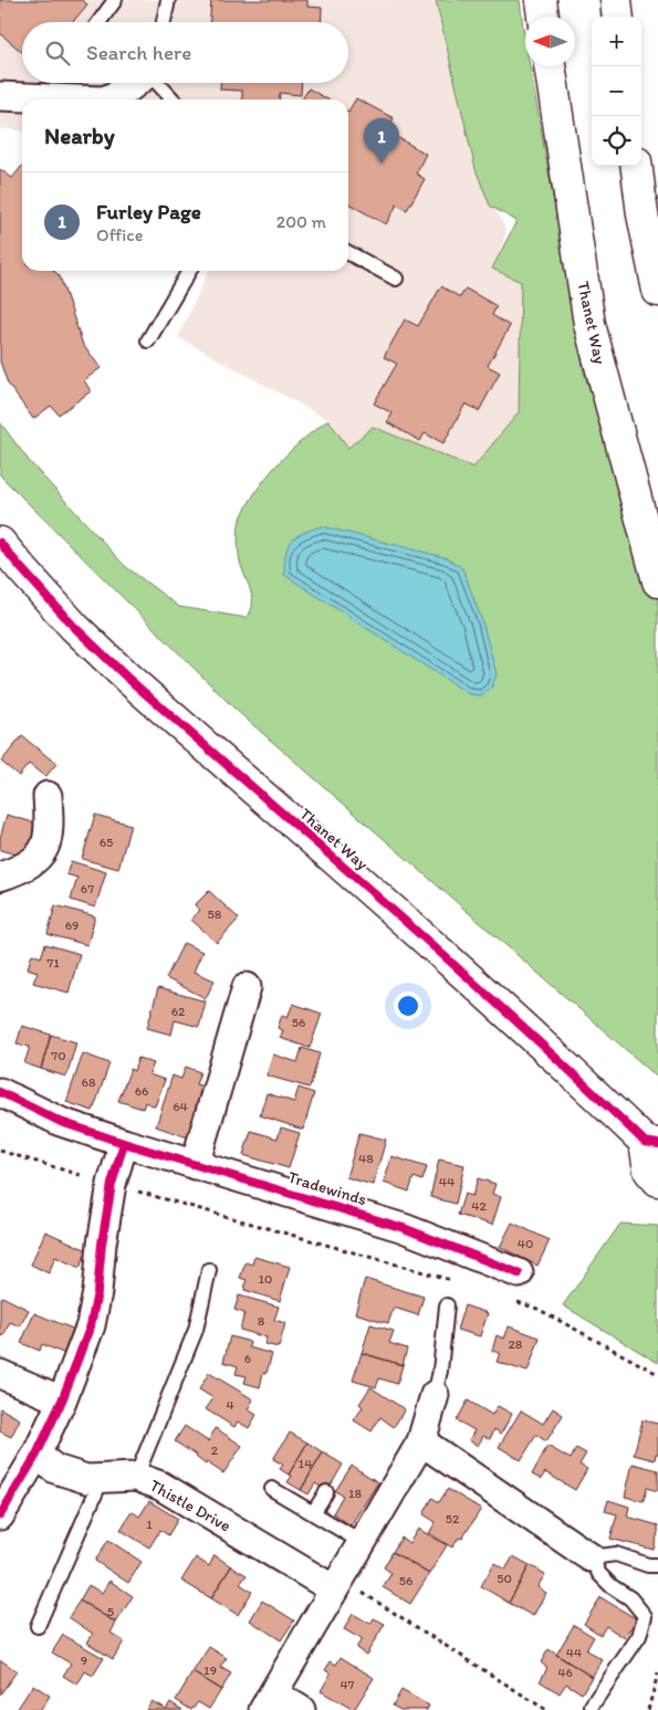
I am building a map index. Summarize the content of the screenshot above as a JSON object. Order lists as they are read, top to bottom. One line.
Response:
{"streets":{"main road":["Thanet Way"],"street":["Tradewinds","Thistle Drive"]},"house_numbers":["65","67","58","69","71","62","56","70","68","66","64","48","44","42","40","10","8","28","6","4","2","14","18","52","1","50","56","5","44","9","19","46","47"],"north":"left","page":{"map_buttons":["+","−"],"search":"Search here","heading":"Nearby","pins":"1","list":[{"mark":"1","name":"Furley Page","note":"Office","value":"200 m"}]}}
